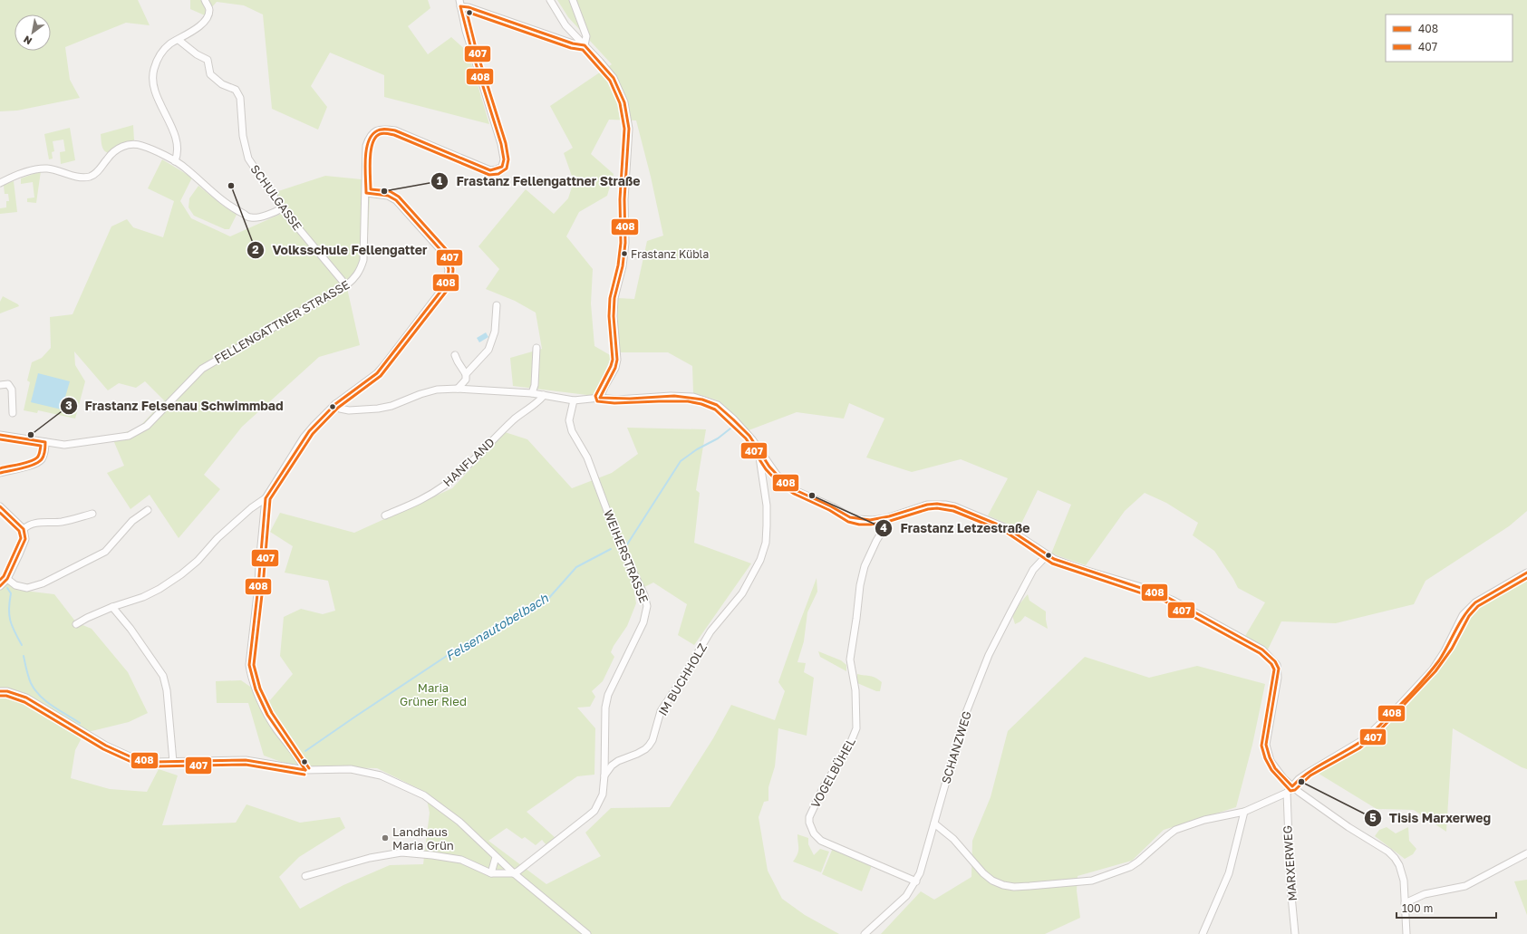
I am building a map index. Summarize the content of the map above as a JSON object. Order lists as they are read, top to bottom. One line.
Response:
{"streets":{"street":["SCHULGASSE","FELLENGATTNER STRASSE","HANFLAND","WEIHERSTRASSE","IM BUCHHOLZ","SCHANZWEG","VOGELBÜHEL","MARXERWEG"]},"crossings":[["SCHULGASSE","FELLENGATTNER STRASSE"],["WEIHERSTRASSE","IM BUCHHOLZ"],["SCHANZWEG","VOGELBÜHEL"]],"water":["Felsenautobelbach"],"parks":["Maria Grüner Ried"],"places":["Volksschule Fellengatter","Frastanz Fellengattner Straße","Frastanz Kübla","Frastanz Felsenau Schwimmbad","Frastanz Letzestraße","Tisis Marxerweg","Landhaus Maria Grün"],"lines":["transit line 408","transit line 407"],"legend":["408","407"],"scale_bar":"100 m","north":"bottom left"}
